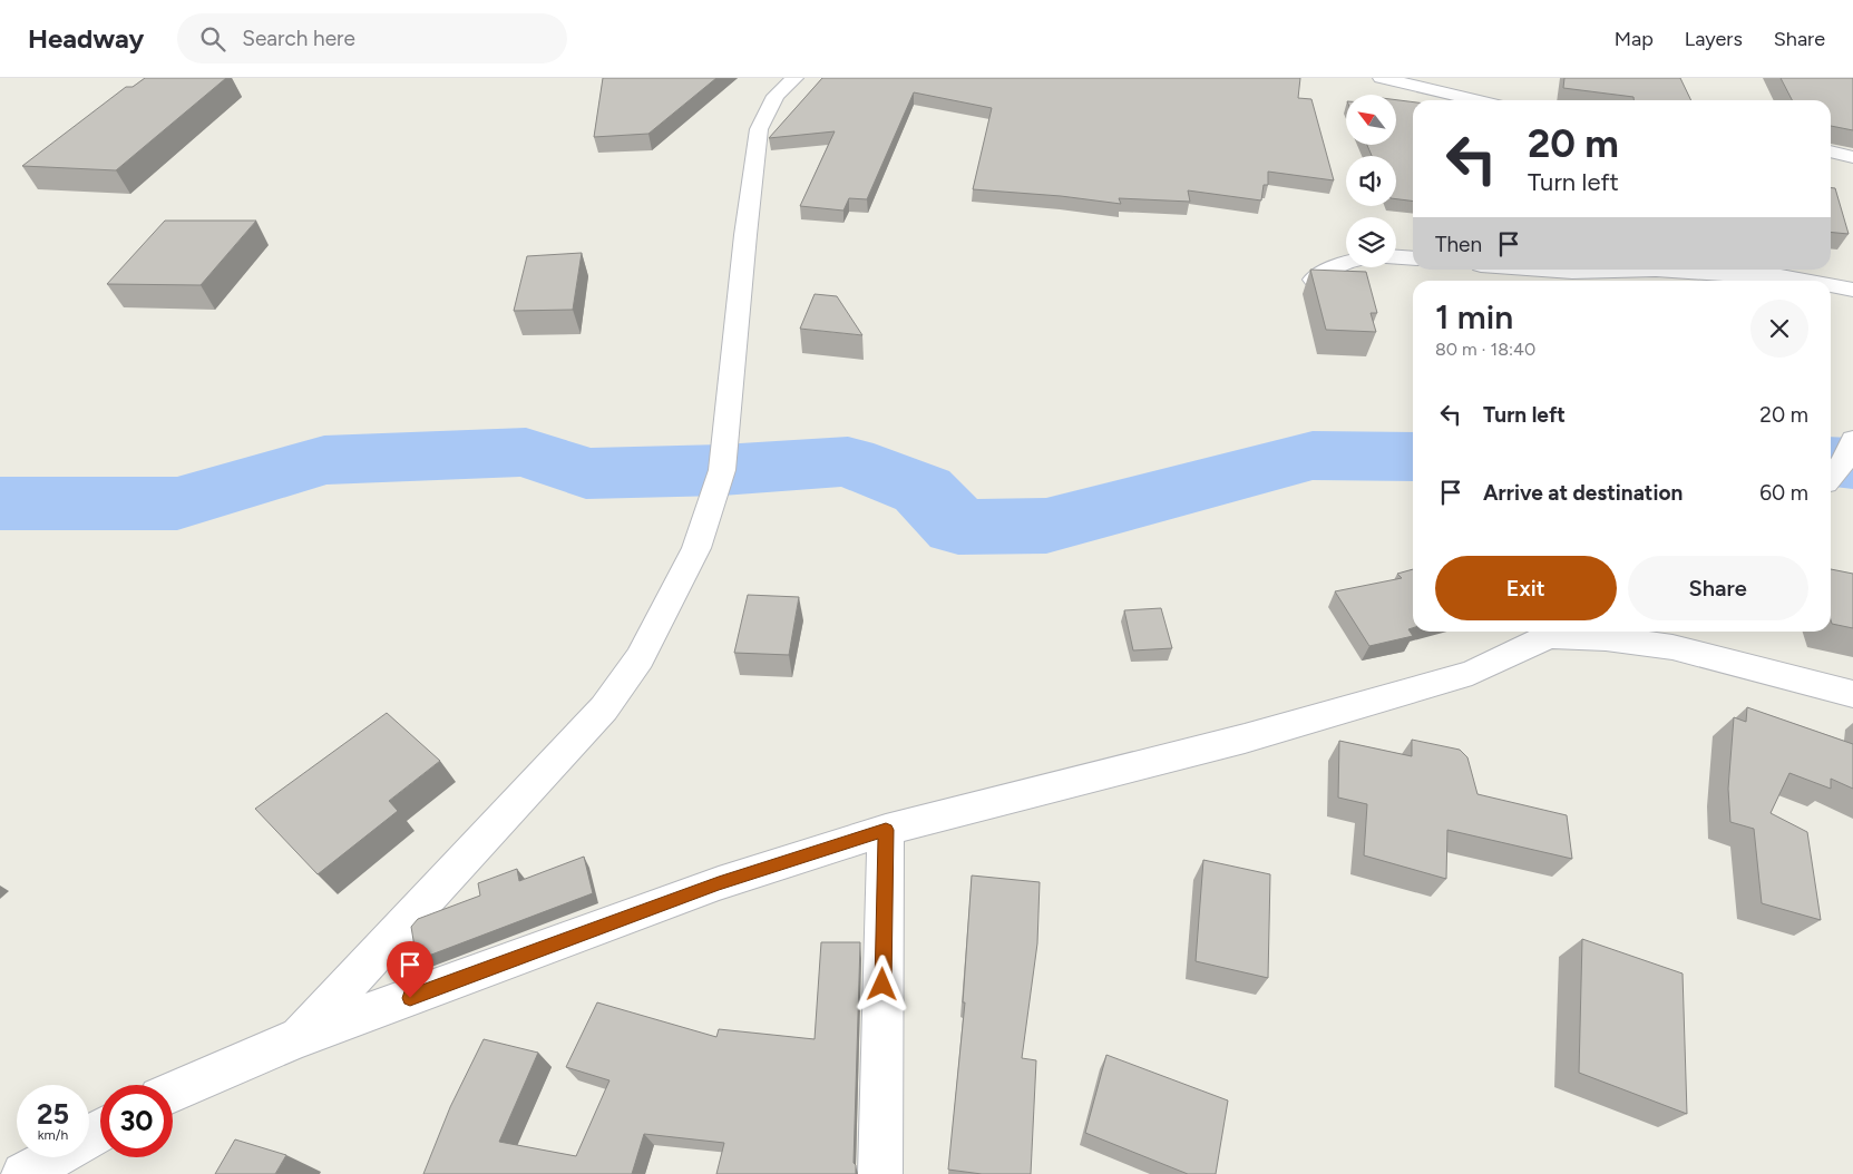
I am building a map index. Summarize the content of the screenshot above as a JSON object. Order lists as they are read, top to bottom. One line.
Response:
{"north":"top left","page":{"header":"Headway","search":"Search here","nav":["Map","Layers","Share"],"turn":["20 m","Turn left"],"then":"Then","heading":["1 min","80 m · 18:40"],"list":[{"name":"Turn left","value":"20 m"},{"name":"Arrive at destination","value":"60 m"}],"buttons":["Exit","Share"],"speed":"25 km/h","limit":"30"}}
